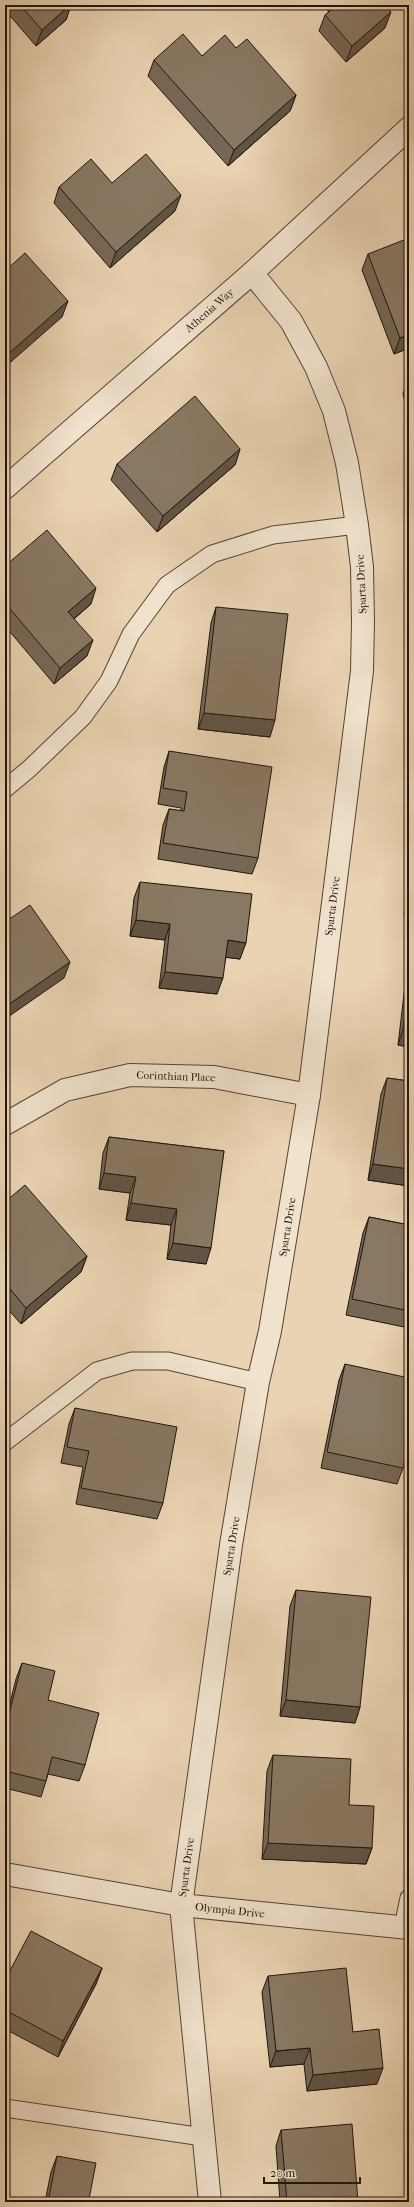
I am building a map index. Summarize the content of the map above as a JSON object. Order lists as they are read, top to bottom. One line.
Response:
{"streets":{"street":["Athenia Way","Sparta Drive","Corinthian Place","Olympia Drive"]},"crossings":[["Athenia Way","Sparta Drive"],["Sparta Drive","Corinthian Place"],["Sparta Drive","Olympia Drive"]],"scale_bar":"20 m"}
